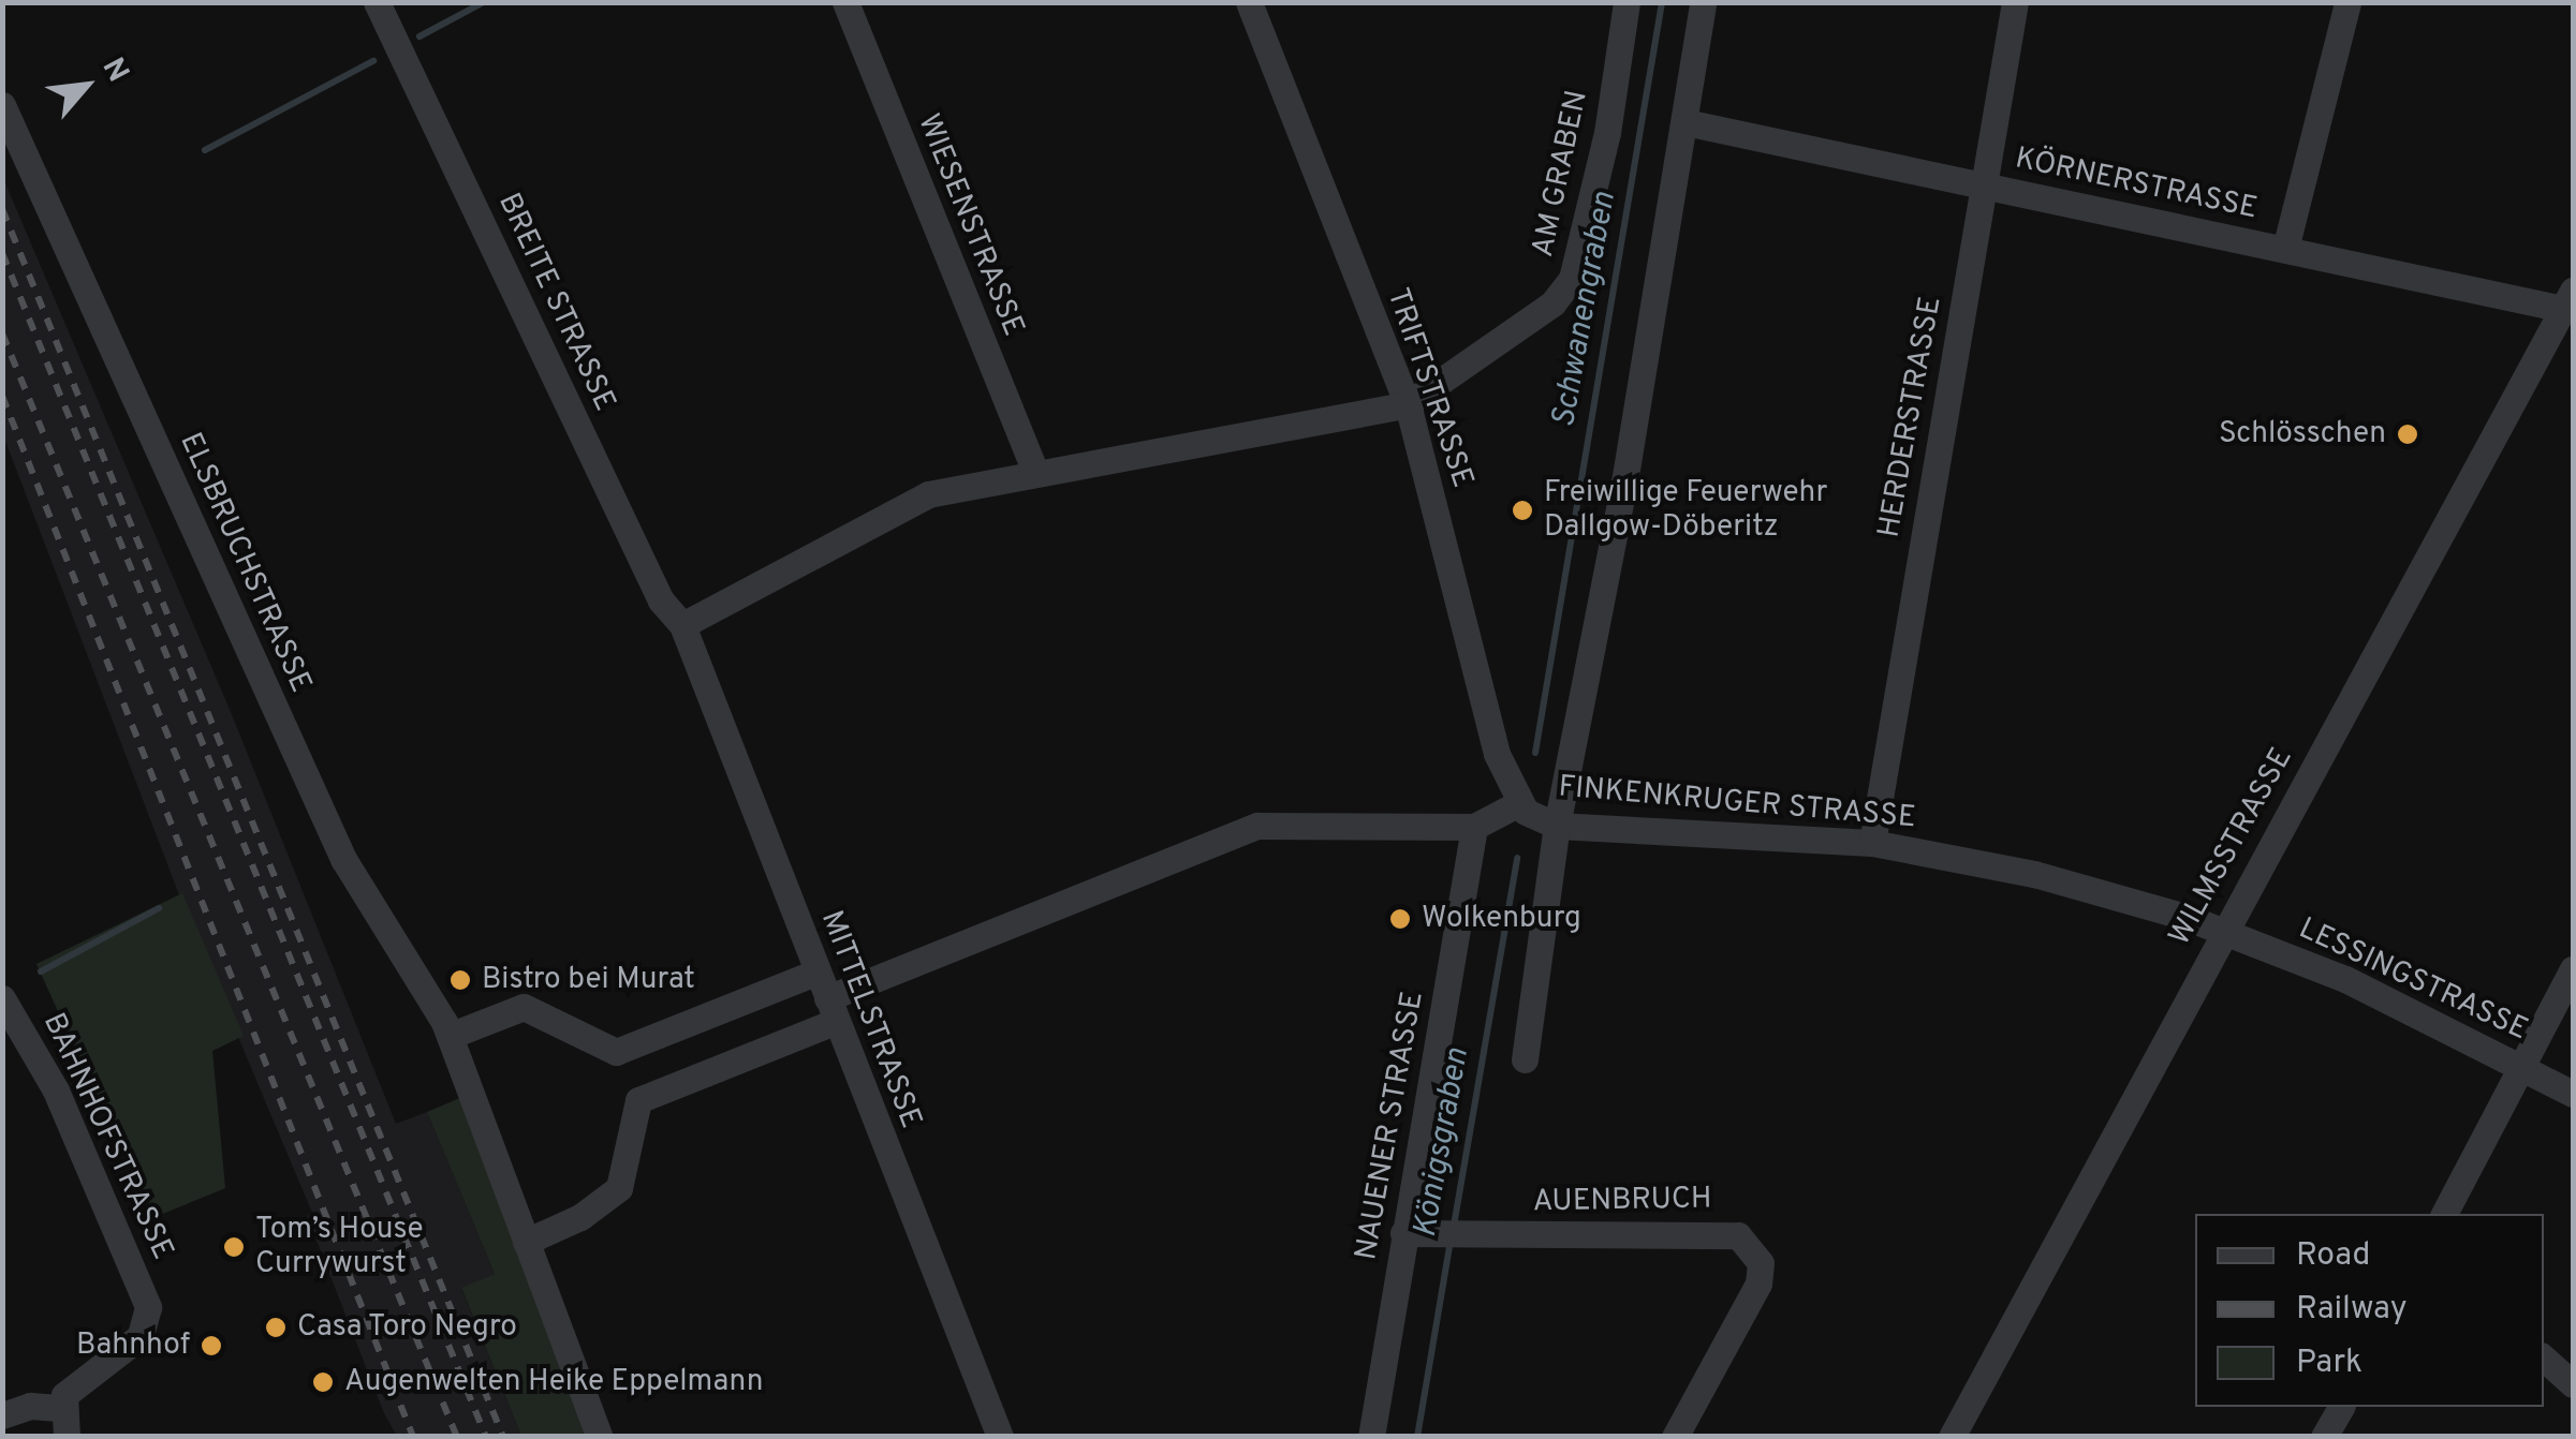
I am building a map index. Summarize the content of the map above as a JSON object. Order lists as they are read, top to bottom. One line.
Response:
{"streets":{"street":["AM GRABEN","KÖRNERSTRASSE","WIESENSTRASSE","BREITE STRASSE","TRIFTSTRASSE","HERDERSTRASSE","ELSBRUCHSTRASSE","FINKENKRUGER STRASSE","WILMSSTRASSE","LESSINGSTRASSE","MITTELSTRASSE","NAUENER STRASSE","BAHNHOFSTRASSE","AUENBRUCH"]},"crossings":[["AM GRABEN","TRIFTSTRASSE"],["KÖRNERSTRASSE","HERDERSTRASSE"],["KÖRNERSTRASSE","WILMSSTRASSE"],["BREITE STRASSE","MITTELSTRASSE"],["TRIFTSTRASSE","FINKENKRUGER STRASSE"],["HERDERSTRASSE","FINKENKRUGER STRASSE"],["ELSBRUCHSTRASSE","FINKENKRUGER STRASSE"],["FINKENKRUGER STRASSE","WILMSSTRASSE"],["FINKENKRUGER STRASSE","LESSINGSTRASSE"],["FINKENKRUGER STRASSE","MITTELSTRASSE"],["FINKENKRUGER STRASSE","NAUENER STRASSE"],["WILMSSTRASSE","LESSINGSTRASSE"],["NAUENER STRASSE","AUENBRUCH"]],"water":["Schwanengraben","Königsgraben"],"places":["Schlösschen","Freiwillige Feuerwehr Dallgow-Döberitz","Wolkenburg","Bistro bei Murat","Tom’s House Currywurst","Casa Toro Negro","Bahnhof","Augenwelten Heike Eppelmann"],"legend":["Road","Railway","Park"],"north":"top right"}
